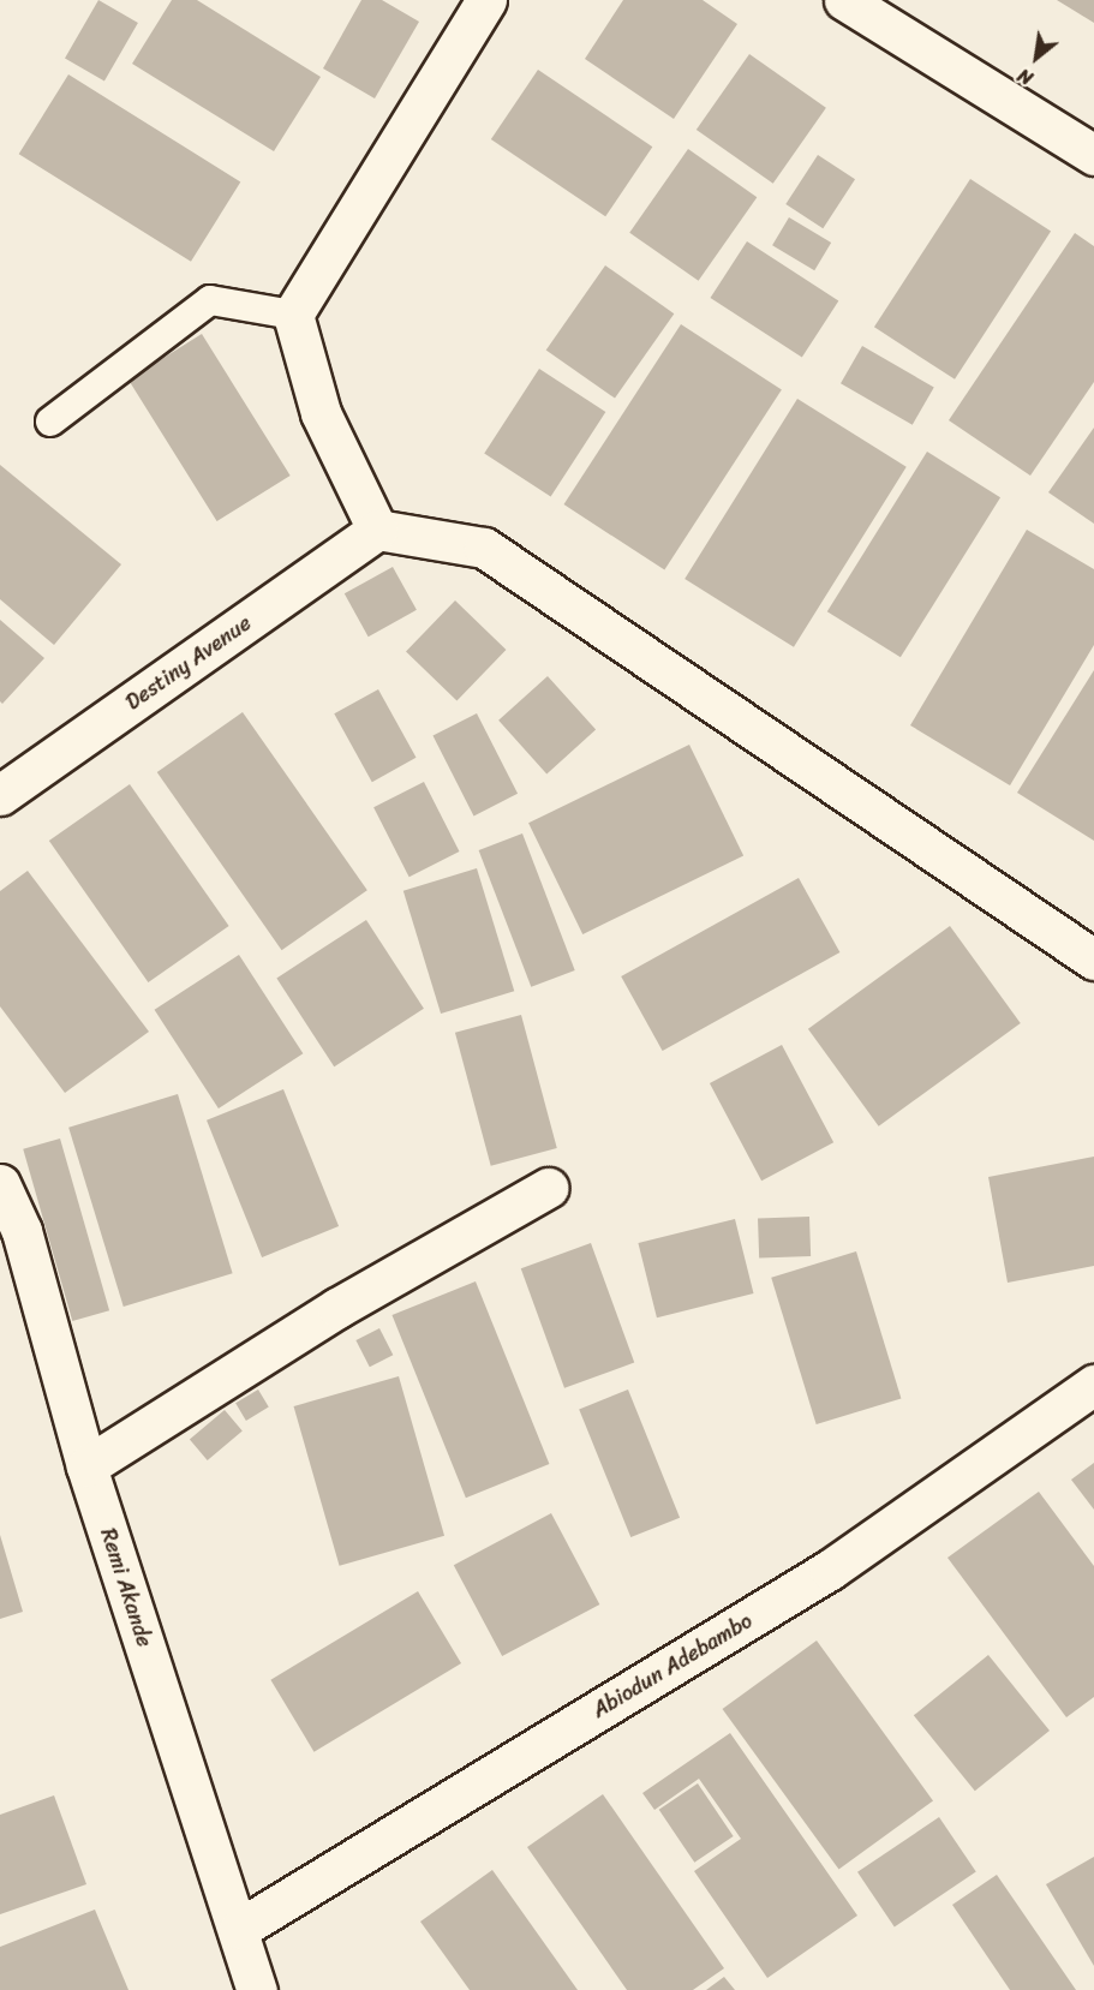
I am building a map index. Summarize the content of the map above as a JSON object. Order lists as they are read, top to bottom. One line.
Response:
{"streets":{"street":["Destiny Avenue","Remi Akande","Abiodun Adebambo"]},"crossings":[["Remi Akande","Abiodun Adebambo"]],"north":"bottom left"}
